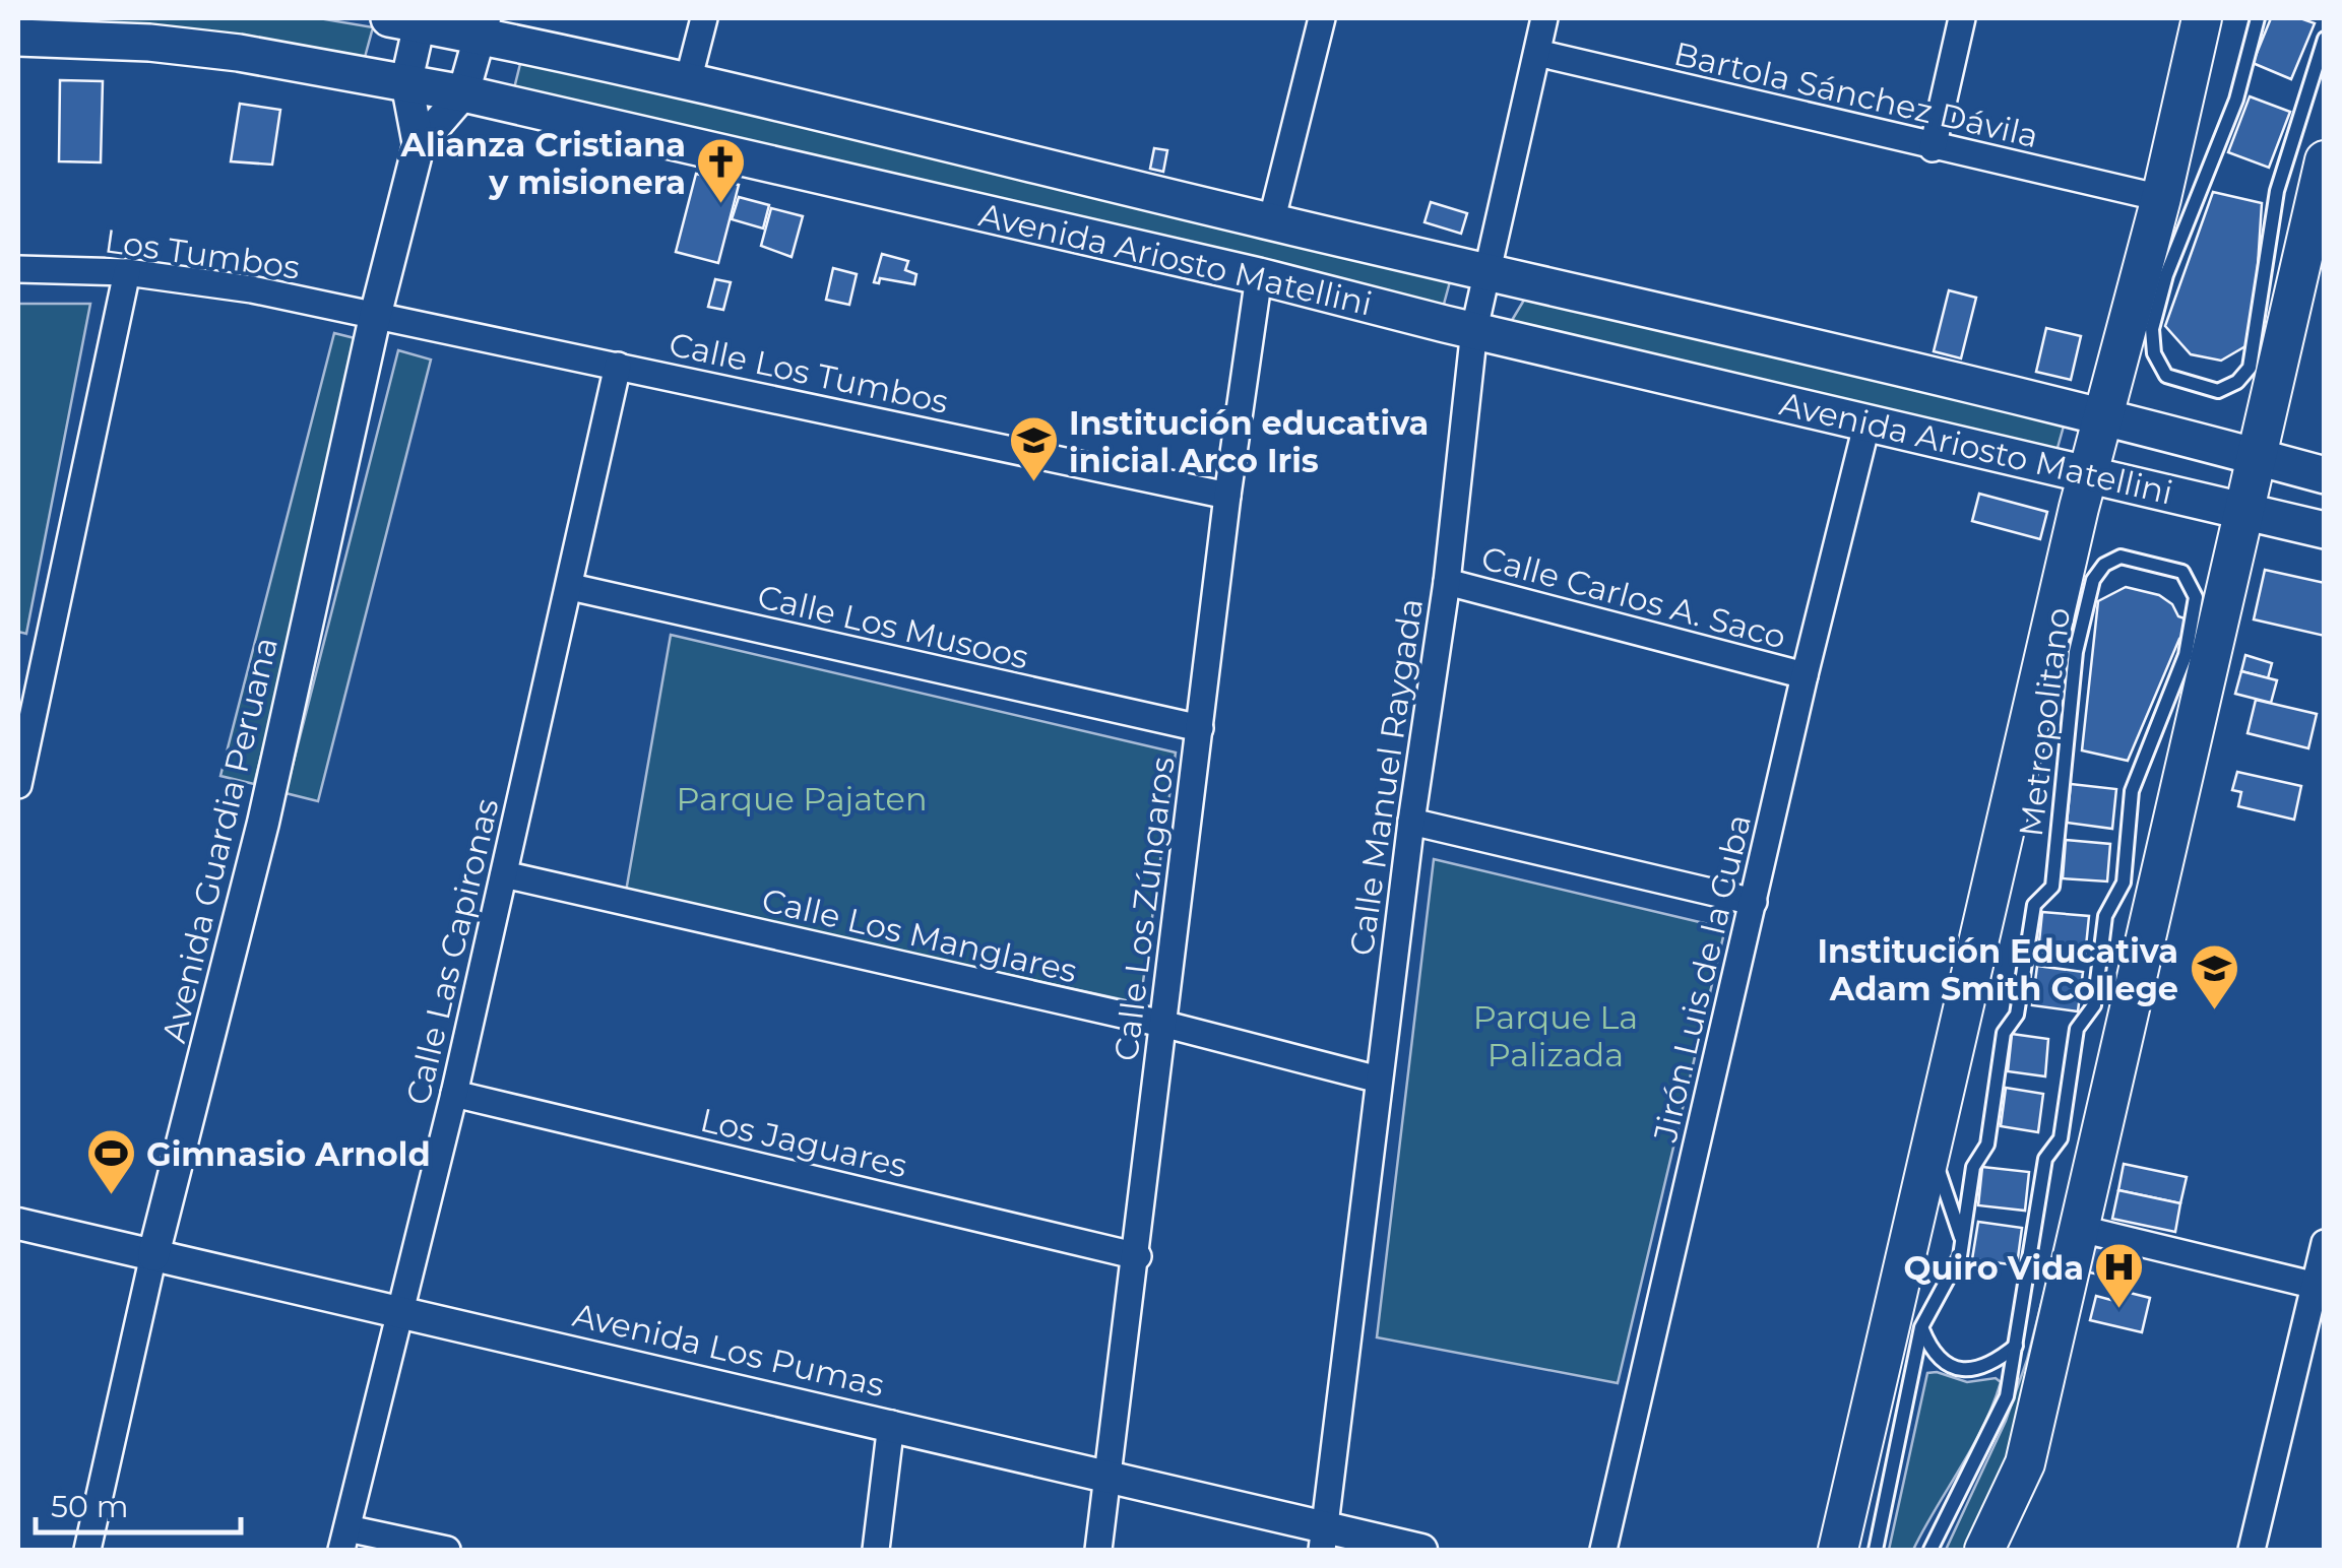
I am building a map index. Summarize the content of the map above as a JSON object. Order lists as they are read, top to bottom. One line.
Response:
{"streets":{"main road":["Avenida Ariosto Matellini"],"street":["Bartola Sánchez Dávila","Los Tumbos","Calle Los Tumbos","Calle Carlos A. Saco","Calle Los Musoos","Calle Manuel Raygada","Avenida Guardia Peruana","Calle Los Zúngaros","Calle Los Manglares","Calle Las Capironas","Jirón Luis de la Cuba","Los Jaguares","Avenida Los Pumas"],"lane":["Metropolitano"]},"crossings":[["Bartola Sánchez Dávila","Calle Manuel Raygada"],["Los Tumbos","Calle Los Tumbos"],["Los Tumbos","Avenida Guardia Peruana"],["Avenida Ariosto Matellini","Calle Manuel Raygada"],["Avenida Ariosto Matellini","Avenida Guardia Peruana"],["Avenida Ariosto Matellini","Calle Los Zúngaros"],["Avenida Ariosto Matellini","Jirón Luis de la Cuba"],["Calle Los Tumbos","Avenida Guardia Peruana"],["Calle Los Tumbos","Calle Los Zúngaros"],["Calle Los Tumbos","Calle Las Capironas"],["Calle Carlos A. Saco","Calle Manuel Raygada"],["Calle Carlos A. Saco","Jirón Luis de la Cuba"],["Calle Los Musoos","Calle Los Zúngaros"],["Calle Los Musoos","Calle Las Capironas"],["Calle Manuel Raygada","Calle Los Manglares"],["Calle Manuel Raygada","Avenida Los Pumas"],["Avenida Guardia Peruana","Avenida Los Pumas"],["Calle Los Zúngaros","Calle Los Manglares"],["Calle Los Zúngaros","Los Jaguares"],["Calle Los Zúngaros","Avenida Los Pumas"],["Calle Los Manglares","Calle Las Capironas"],["Calle Las Capironas","Los Jaguares"],["Calle Las Capironas","Avenida Los Pumas"]],"parks":["Parque Pajaten","Parque La Palizada"],"places":{"church":["Alianza Cristiana y misionera"],"school or university":["Institución educativa inicial Arco Iris","Institución Educativa Adam Smith College"],"sports":["Gimnasio Arnold"],"hospital":["Quiro Vida"]},"scale_bar":"50 m"}
